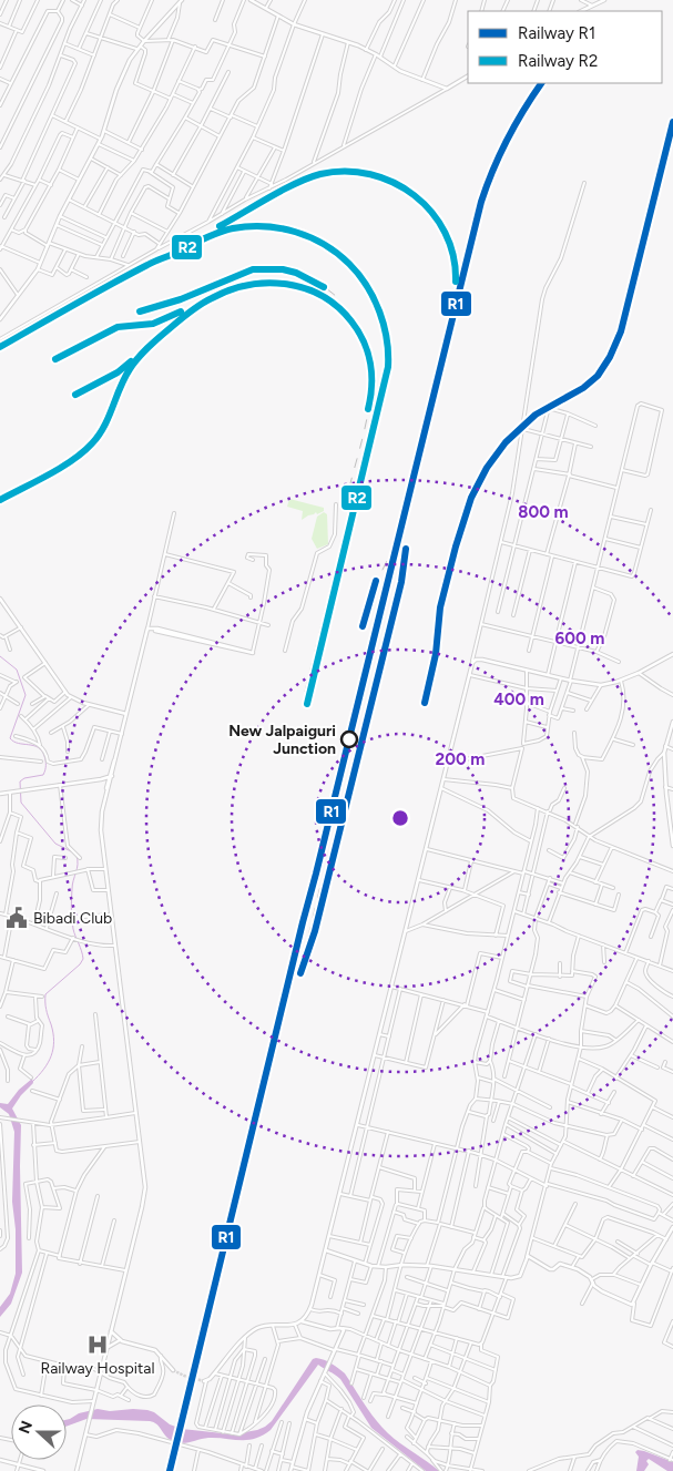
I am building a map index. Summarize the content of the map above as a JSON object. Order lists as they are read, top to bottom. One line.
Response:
{"places":{"other":["New Jalpaiguri Junction"],"public building":["Bibadi Club"],"hospital":["Railway Hospital"]},"lines":["rail line R1","rail line R2"],"legend":["Railway R1","Railway R2"],"north":"left","rings":["800 m","600 m","400 m","200 m"]}
